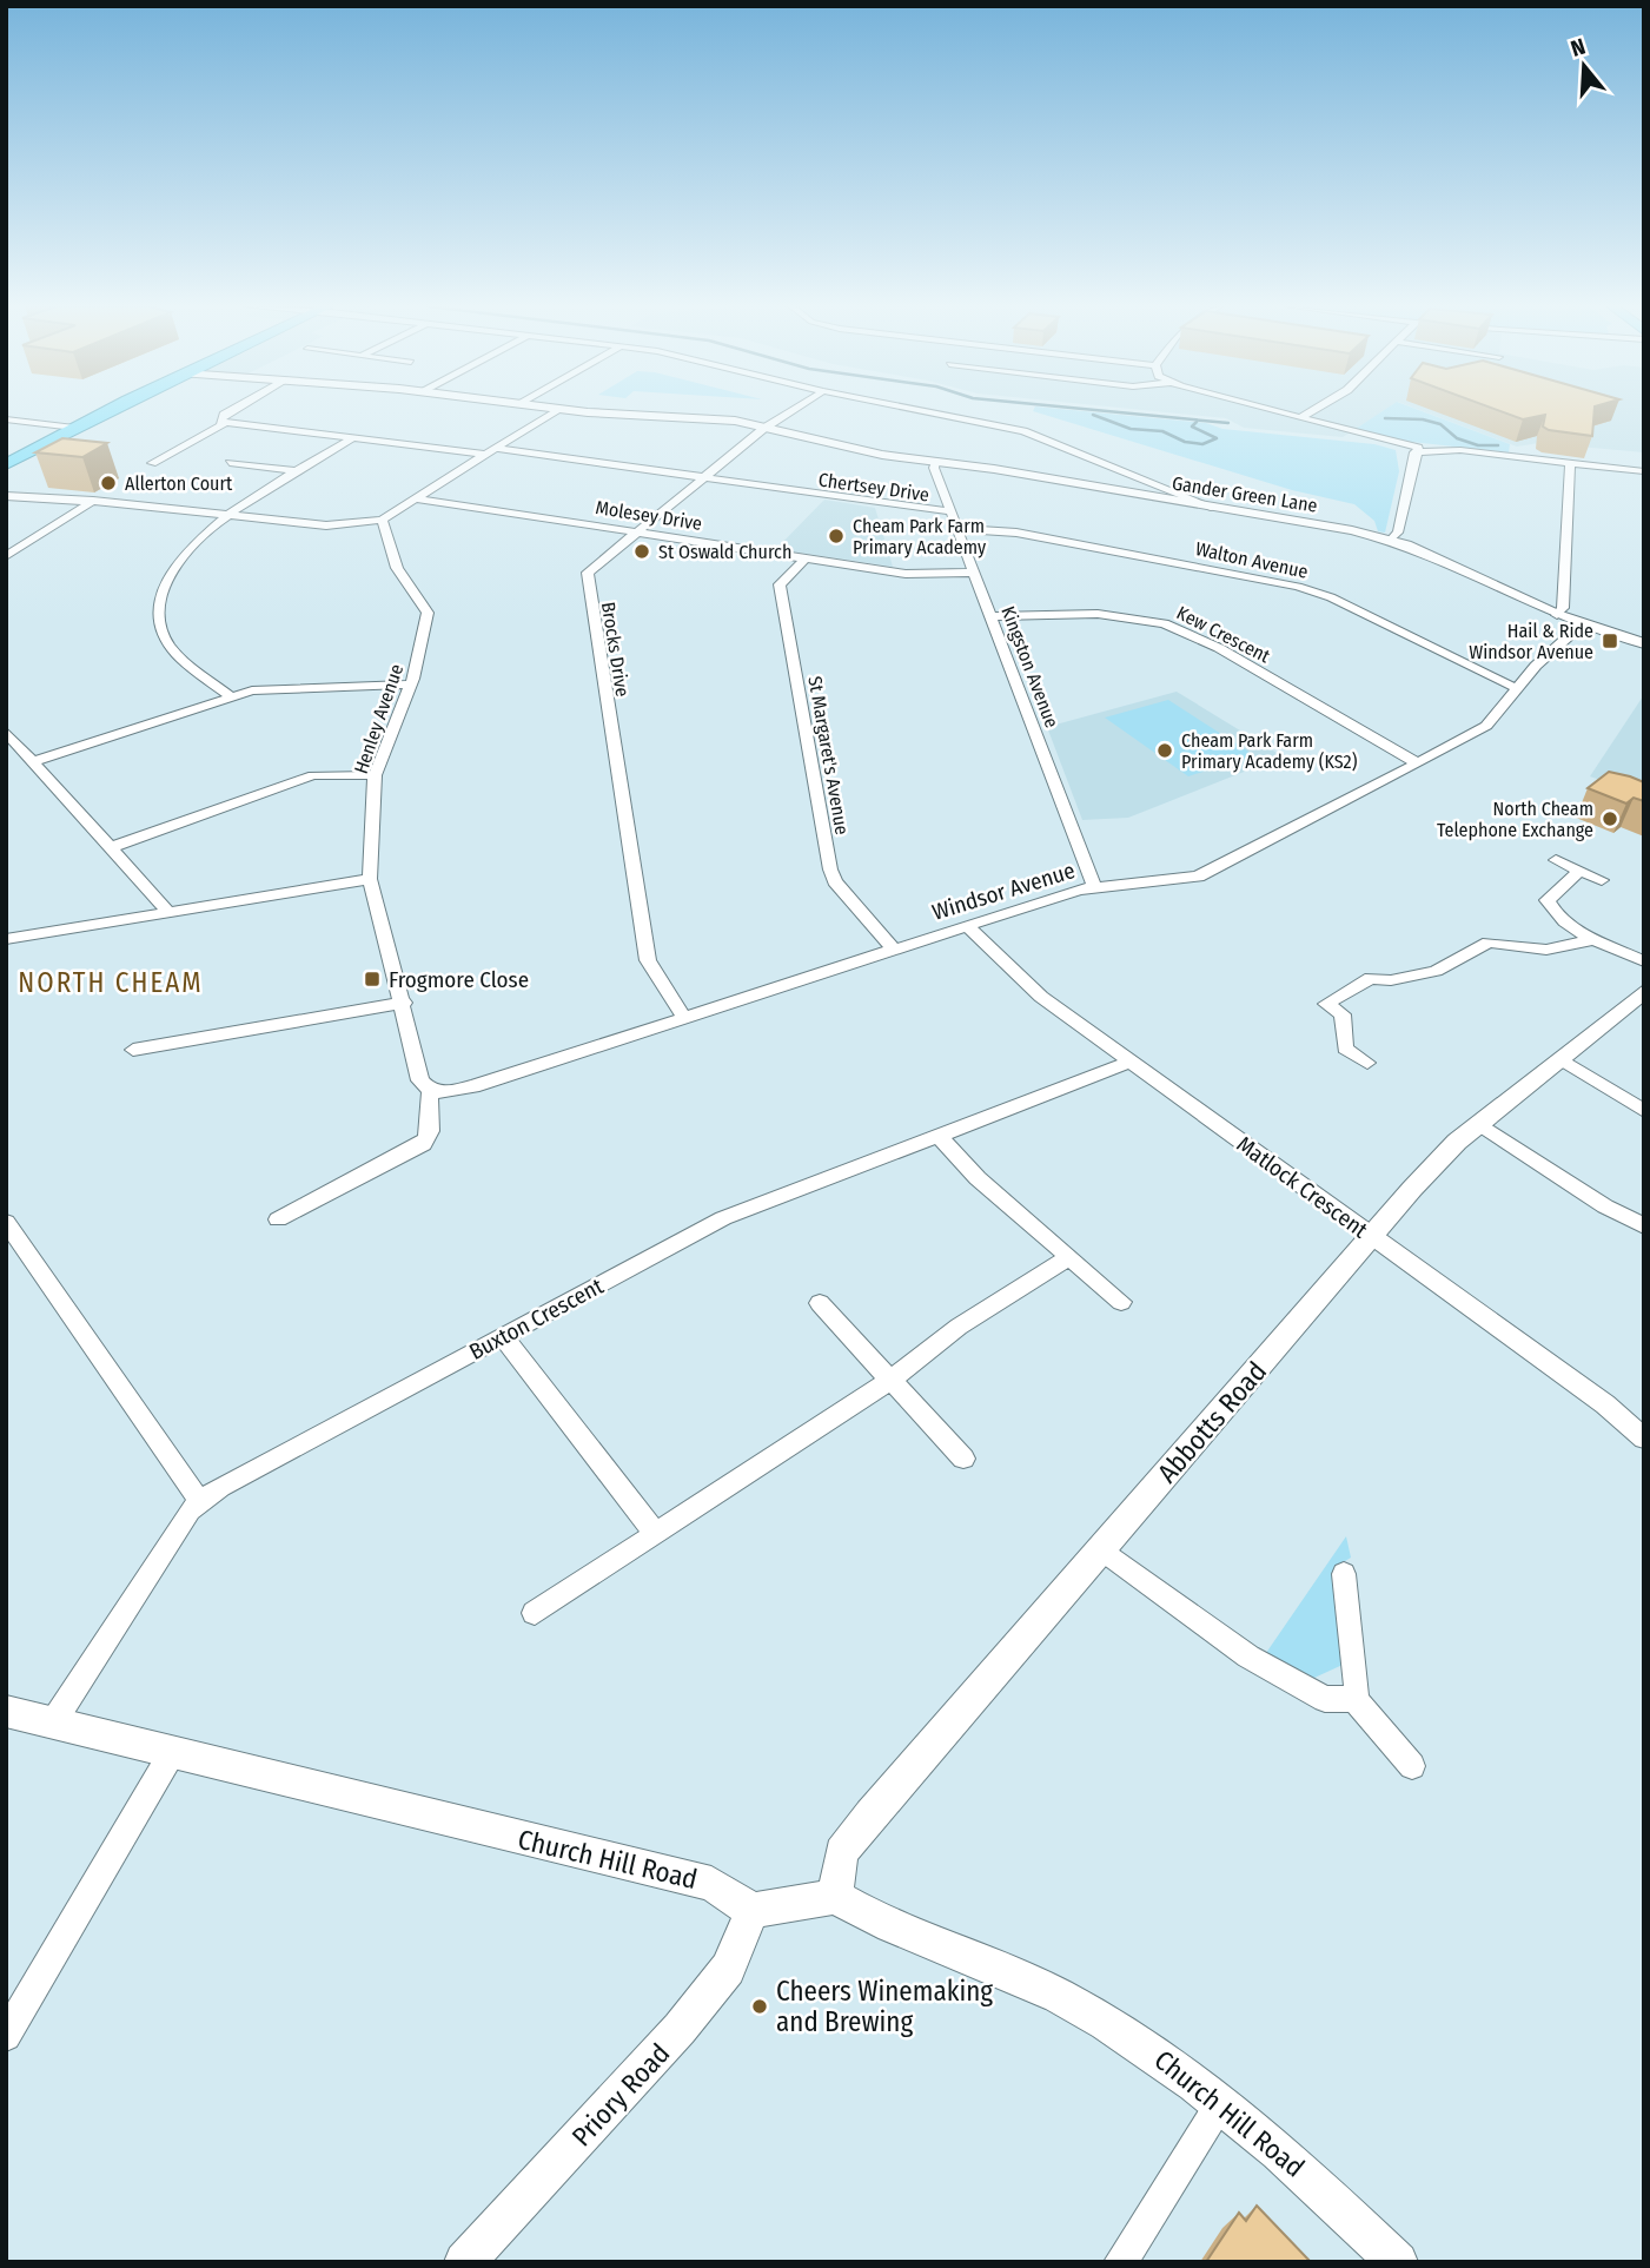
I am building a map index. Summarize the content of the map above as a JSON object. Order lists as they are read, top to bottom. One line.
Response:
{"streets":{"street":["Chertsey Drive","Gander Green Lane","Molesey Drive","Walton Avenue","Kew Crescent","Brocks Drive","Kingston Avenue","Henley Avenue","St Margaret's Avenue","Windsor Avenue","Matlock Crescent","Buxton Crescent","Abbotts Road","Church Hill Road","Priory Road"]},"crossings":[["Chertsey Drive","Brocks Drive"],["Chertsey Drive","Kingston Avenue"],["Gander Green Lane","Brocks Drive"],["Gander Green Lane","Kingston Avenue"],["Gander Green Lane","Windsor Avenue"],["Molesey Drive","Brocks Drive"],["Molesey Drive","Kingston Avenue"],["Molesey Drive","St Margaret's Avenue"],["Walton Avenue","Kingston Avenue"],["Walton Avenue","Windsor Avenue"],["Kew Crescent","Kingston Avenue"],["Kew Crescent","Windsor Avenue"],["Brocks Drive","Windsor Avenue"],["Kingston Avenue","Windsor Avenue"],["Henley Avenue","Windsor Avenue"],["St Margaret's Avenue","Windsor Avenue"],["Windsor Avenue","Matlock Crescent"],["Matlock Crescent","Buxton Crescent"],["Matlock Crescent","Abbotts Road"],["Buxton Crescent","Church Hill Road"],["Abbotts Road","Church Hill Road"],["Church Hill Road","Priory Road"]],"districts":["NORTH CHEAM"],"places":{"other":["Allerton Court","Cheam Park Farm Primary Academy","St Oswald Church","Cheam Park Farm Primary Academy (KS2)","North Cheam Telephone Exchange","Cheers Winemaking and Brewing"],"transit":["Hail & Ride Windsor Avenue","Frogmore Close"]},"north":"top"}
